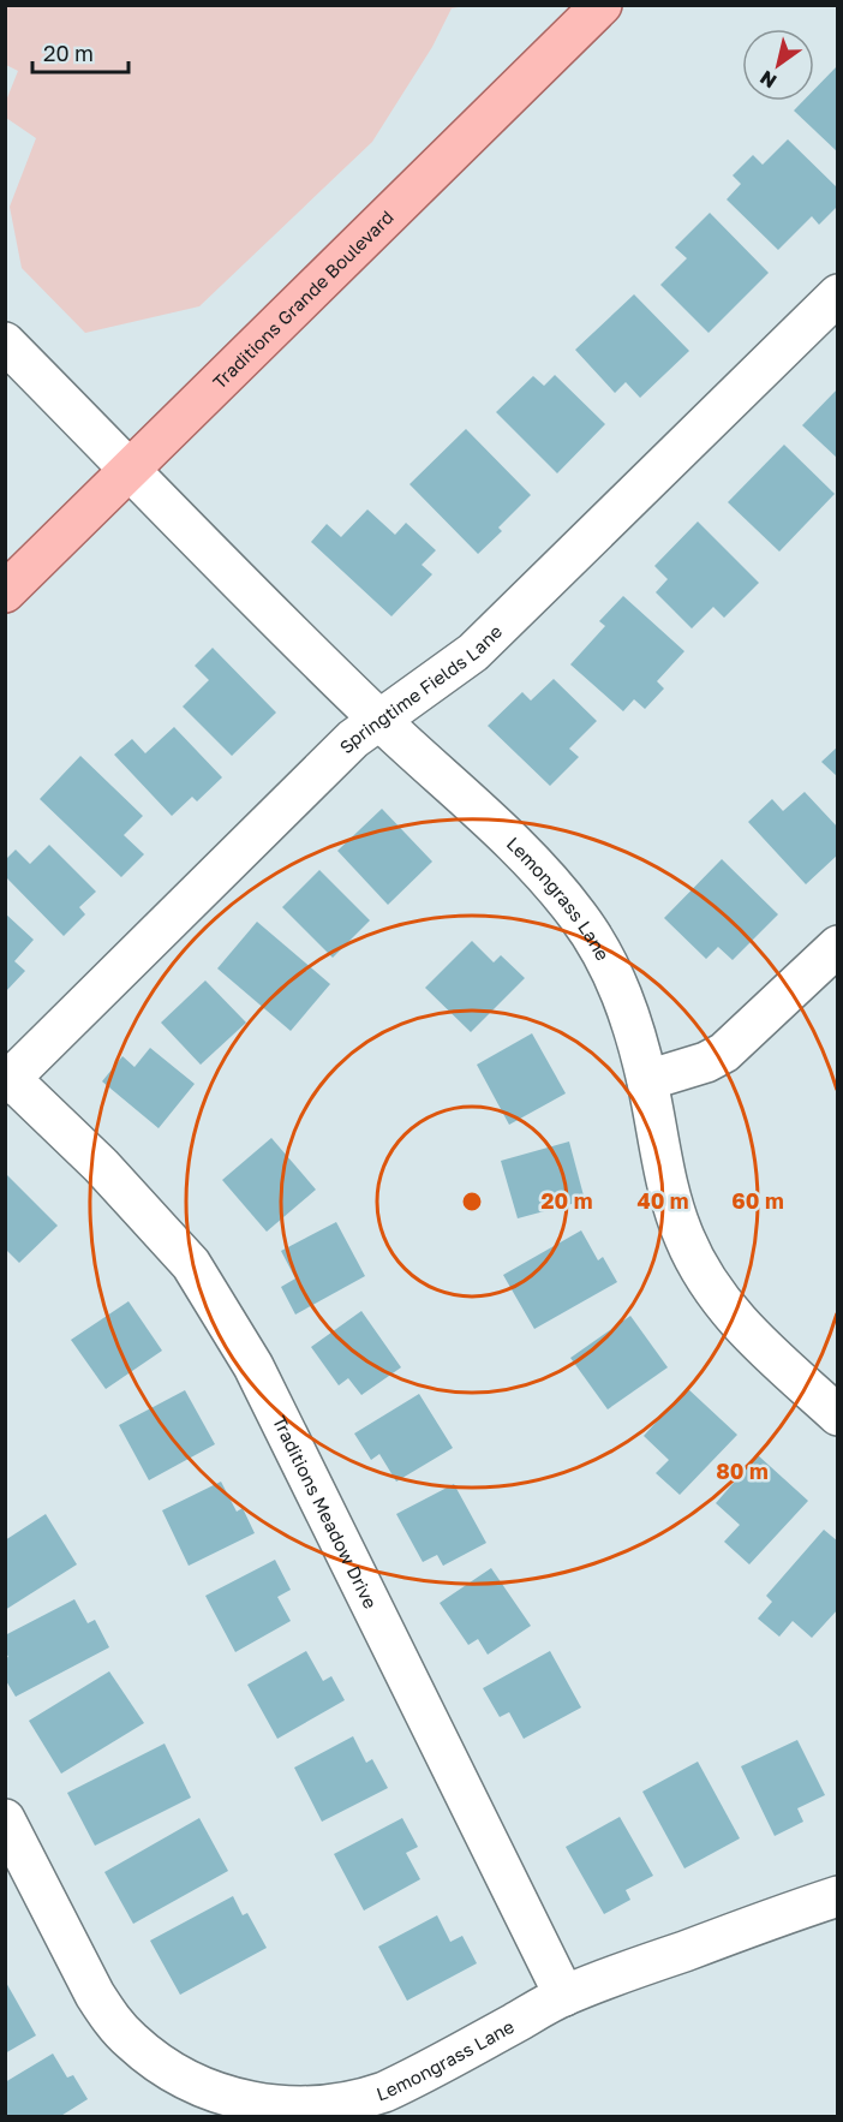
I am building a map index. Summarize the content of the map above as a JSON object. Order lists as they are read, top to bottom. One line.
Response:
{"streets":{"main road":["Traditions Grande Boulevard"],"street":["Springtime Fields Lane","Lemongrass Lane","Traditions Meadow Drive"]},"crossings":[["Traditions Grande Boulevard","Lemongrass Lane"],["Springtime Fields Lane","Lemongrass Lane"],["Springtime Fields Lane","Traditions Meadow Drive"],["Lemongrass Lane","Traditions Meadow Drive"]],"scale_bar":"20 m","north":"bottom left","rings":["20 m","40 m","60 m","80 m"]}
